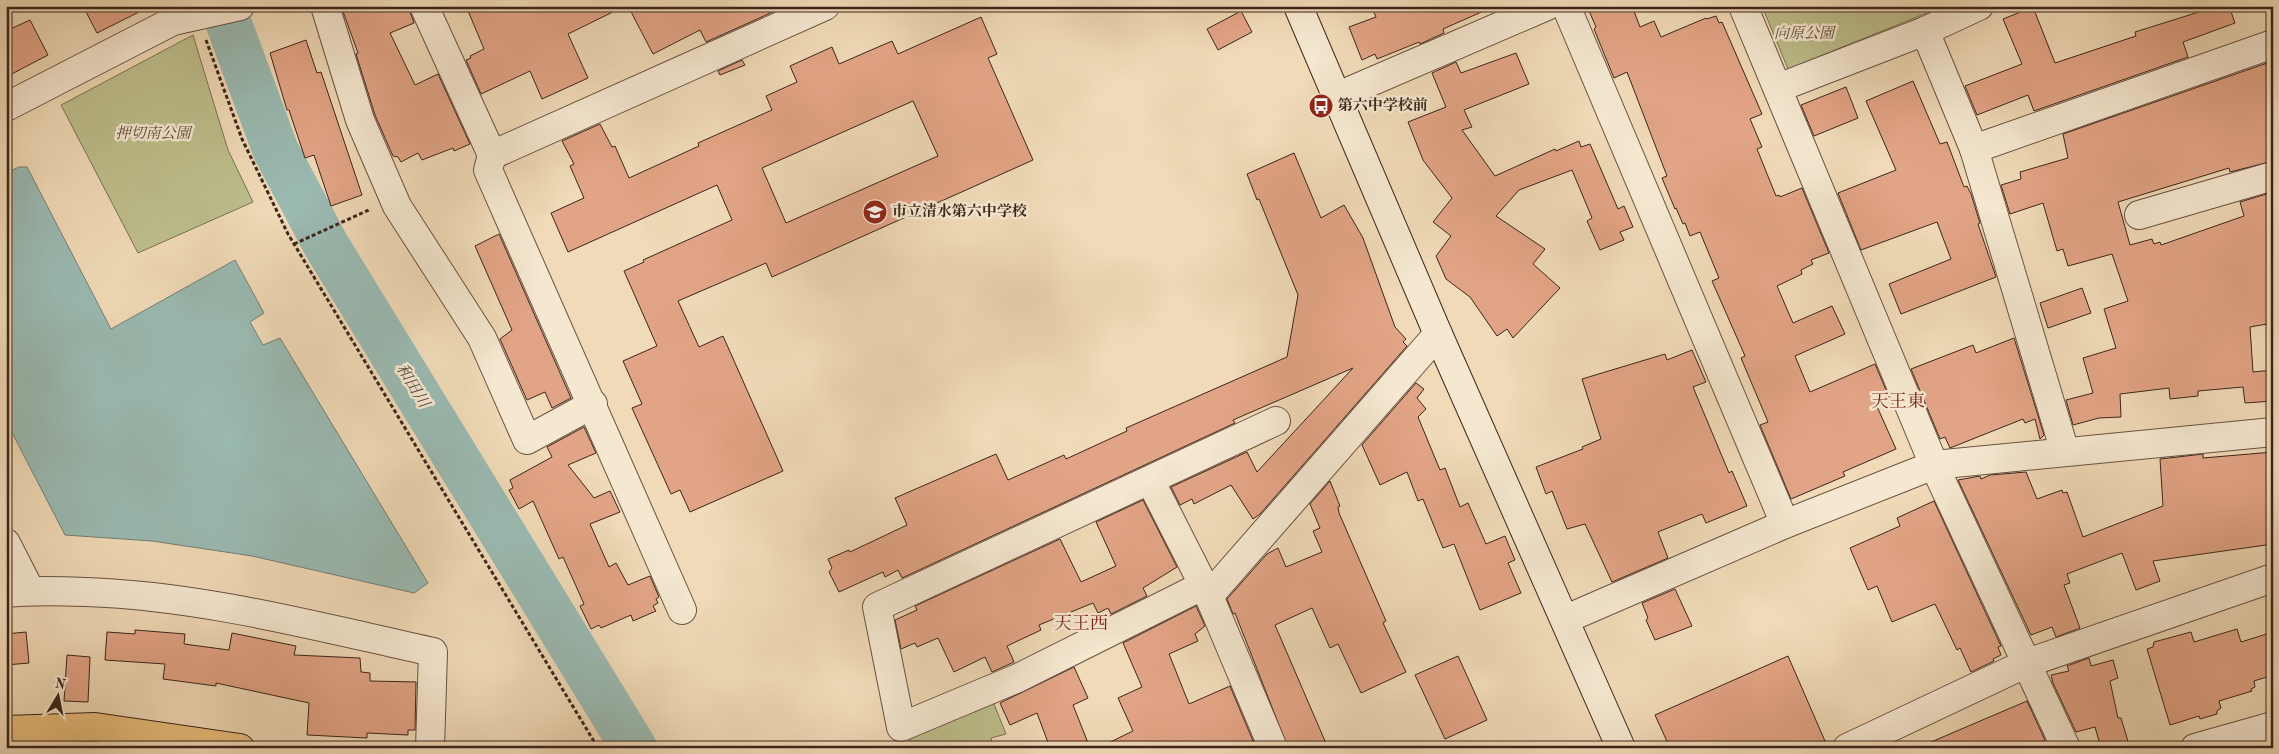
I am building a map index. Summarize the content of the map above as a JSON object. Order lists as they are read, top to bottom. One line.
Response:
{"districts":["天王東","天王西"],"water":["和田川"],"parks":["向原公園","押切南公園"],"places":{"bus stop":["第六中学校前"],"school or university":["市立清水第六中学校"]},"north":"top"}
